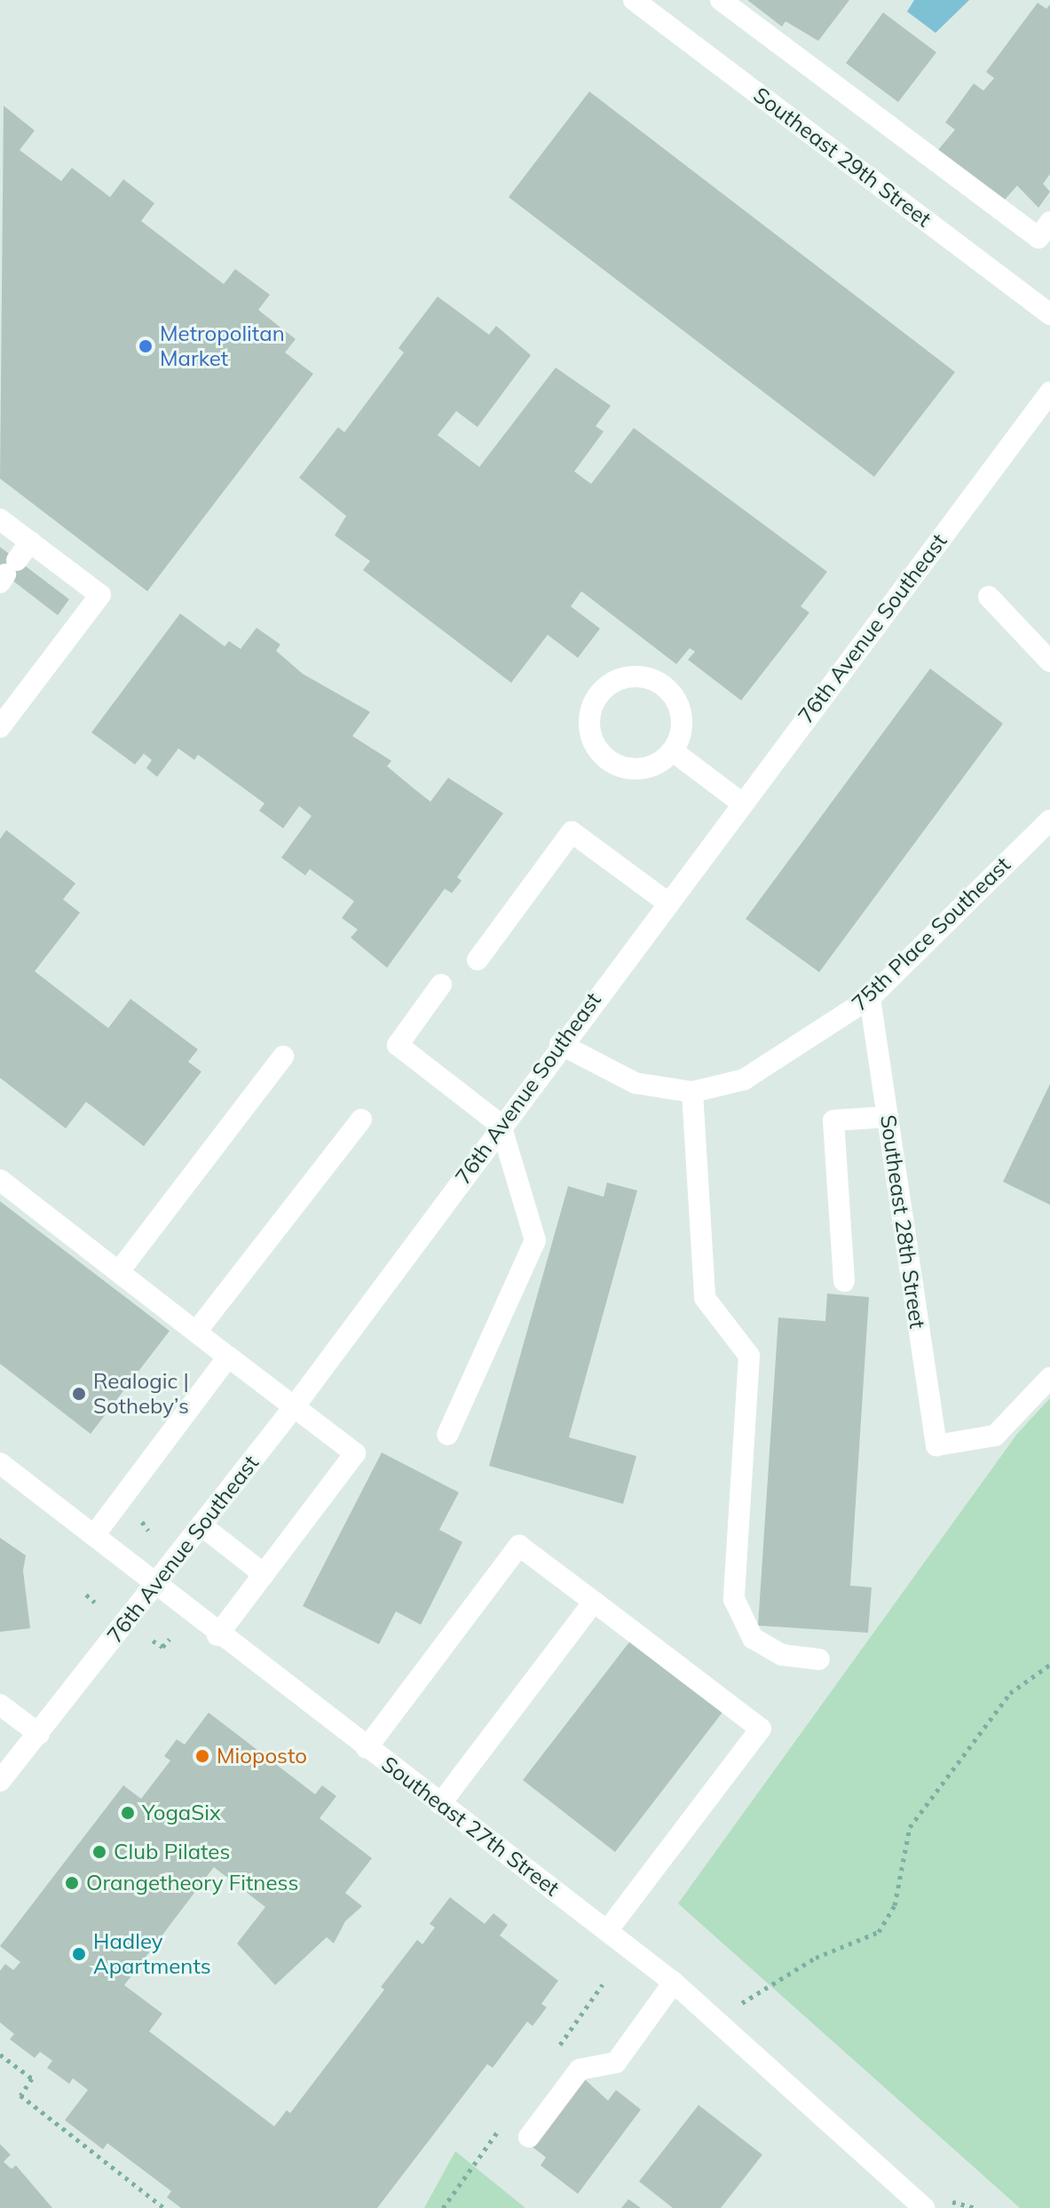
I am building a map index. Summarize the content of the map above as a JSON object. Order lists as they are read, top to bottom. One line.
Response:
{"streets":{"street":["Southeast 29th Street","76th Avenue Southeast","75th Place Southeast","Southeast 28th Street","Southeast 27th Street"]},"crossings":[["76th Avenue Southeast","Southeast 27th Street"],["75th Place Southeast","Southeast 28th Street"]],"places":["Metropolitan Market","Realogic | Sotheby’s","Mioposto","YogaSix","Club Pilates","Orangetheory Fitness","Hadley Apartments"]}
